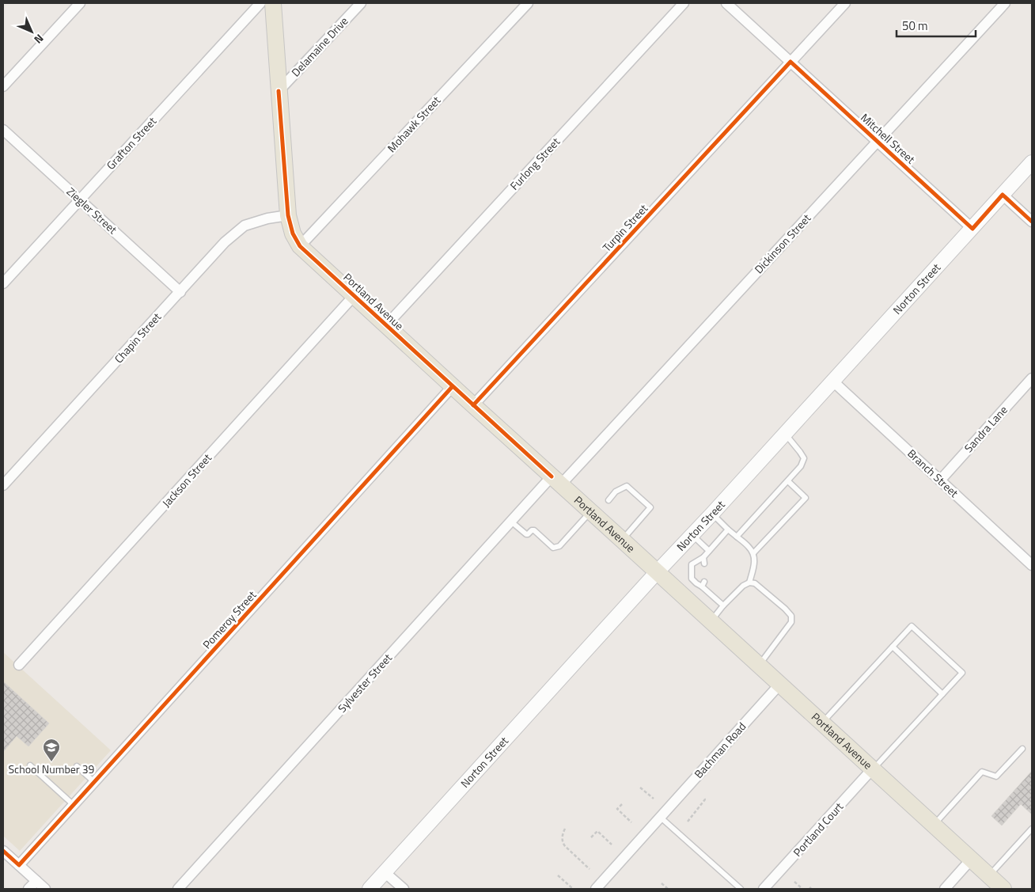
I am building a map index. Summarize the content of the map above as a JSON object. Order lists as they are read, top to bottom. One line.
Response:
{"streets":{"main road":["Norton Street","Portland Avenue"],"street":["Delamaine Drive","Mohawk Street","Mitchell Street","Grafton Street","Furlong Street","Ziegler Street","Turpin Street","Dickinson Street","Chapin Street","Sandra Lane","Branch Street","Jackson Street","Pomeroy Street","Sylvester Street","Bachman Road","Portland Court"]},"crossings":[["Delamaine Drive","Portland Avenue"],["Mohawk Street","Portland Avenue"],["Mitchell Street","Turpin Street"],["Mitchell Street","Dickinson Street"],["Mitchell Street","Norton Street"],["Grafton Street","Ziegler Street"],["Furlong Street","Portland Avenue"],["Ziegler Street","Chapin Street"],["Turpin Street","Portland Avenue"],["Dickinson Street","Portland Avenue"],["Dickinson Street","Sylvester Street"],["Norton Street","Portland Avenue"],["Norton Street","Branch Street"],["Portland Avenue","Chapin Street"],["Portland Avenue","Jackson Street"],["Portland Avenue","Pomeroy Street"],["Portland Avenue","Sylvester Street"],["Portland Avenue","Bachman Road"],["Portland Avenue","Portland Court"],["Sandra Lane","Branch Street"]],"places":{"school or university":["School Number 39"]},"scale_bar":"50 m","north":"bottom right"}
